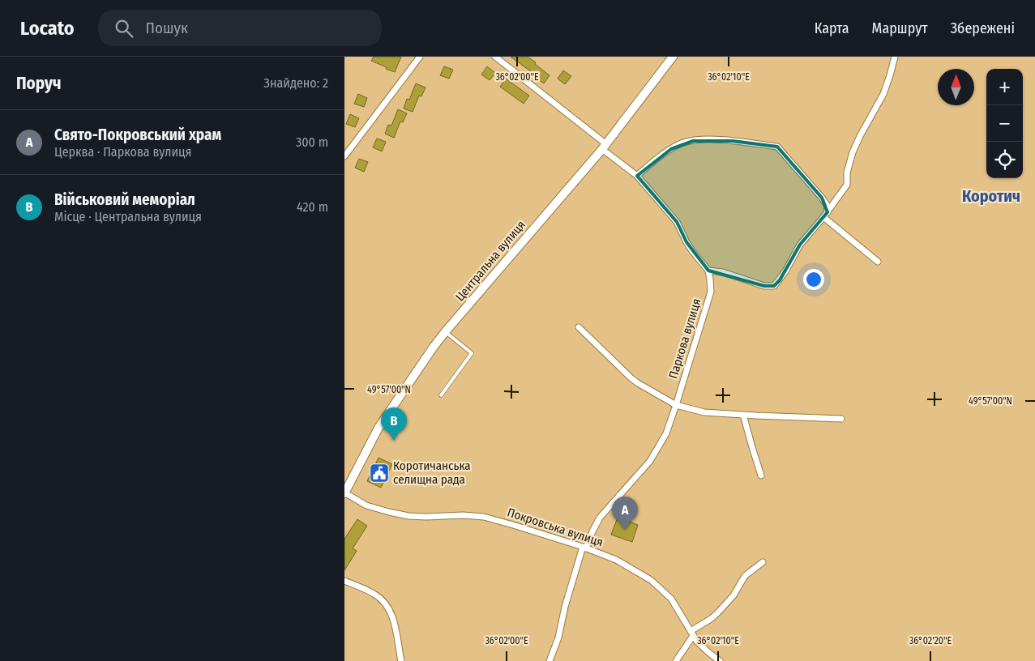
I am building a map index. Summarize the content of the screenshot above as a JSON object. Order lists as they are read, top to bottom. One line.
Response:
{"streets":{"street":["Центральна вулиця","Паркова вулиця","Покровська вулиця"]},"crossings":[["Центральна вулиця","Покровська вулиця"],["Паркова вулиця","Покровська вулиця"]],"districts":["Коротич"],"places":{"public building":["Коротичанська селищна рада"]},"north":"top","page":{"header":"Locato","search":"Пошук","nav":["Карта","Маршрут","Збережені"],"heading":["Поруч","Знайдено: 2"],"map_buttons":["+","−"],"list":[{"mark":"A","name":"Свято-Покровський храм","note":"Церква · Паркова вулиця","value":"300 m"},{"mark":"B","name":"Військовий меморіал","note":"Місце · Центральна вулиця","value":"420 m"}],"pins":["B","A"]},"coordinates":["36°02'00\"E","36°02'10\"E","49°57'00\"N","36°02'20\"E"]}
